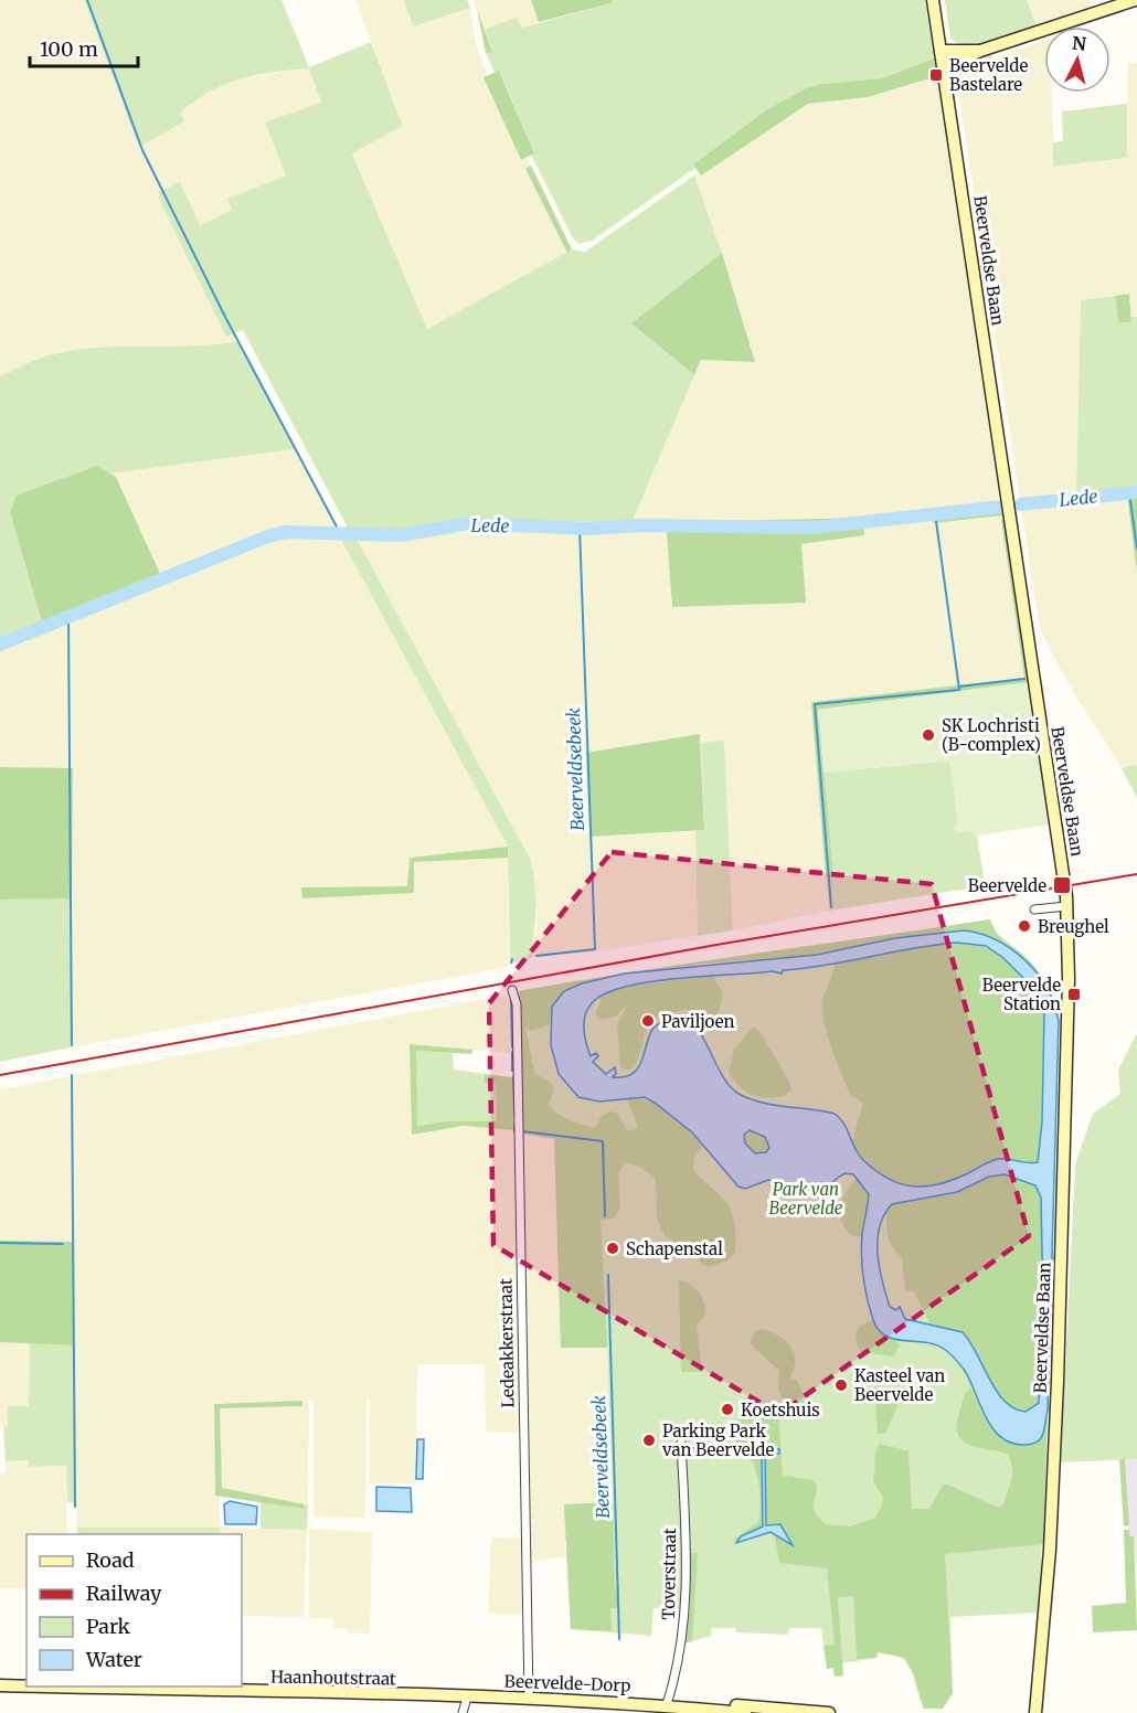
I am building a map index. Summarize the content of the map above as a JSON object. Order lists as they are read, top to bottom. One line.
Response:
{"streets":{"main road":["Beerveldse Baan","Haanhoutstraat","Beervelde-Dorp"],"street":["Ledeakkerstraat","Toverstraat"]},"crossings":[["Ledeakkerstraat","Beervelde-Dorp"],["Toverstraat","Beervelde-Dorp"],["Haanhoutstraat","Beervelde-Dorp"]],"water":["Lede","Beerveldsebeek"],"parks":["Park van Beervelde"],"places":{"transit":["Beervelde Bastelare","Beervelde","Beervelde Station"],"other":["SK Lochristi (B-complex)","Breughel","Paviljoen","Schapenstal","Kasteel van Beervelde","Koetshuis","Parking Park van Beervelde"]},"legend":["Road","Railway","Park","Water"],"scale_bar":"100 m","north":"top"}
